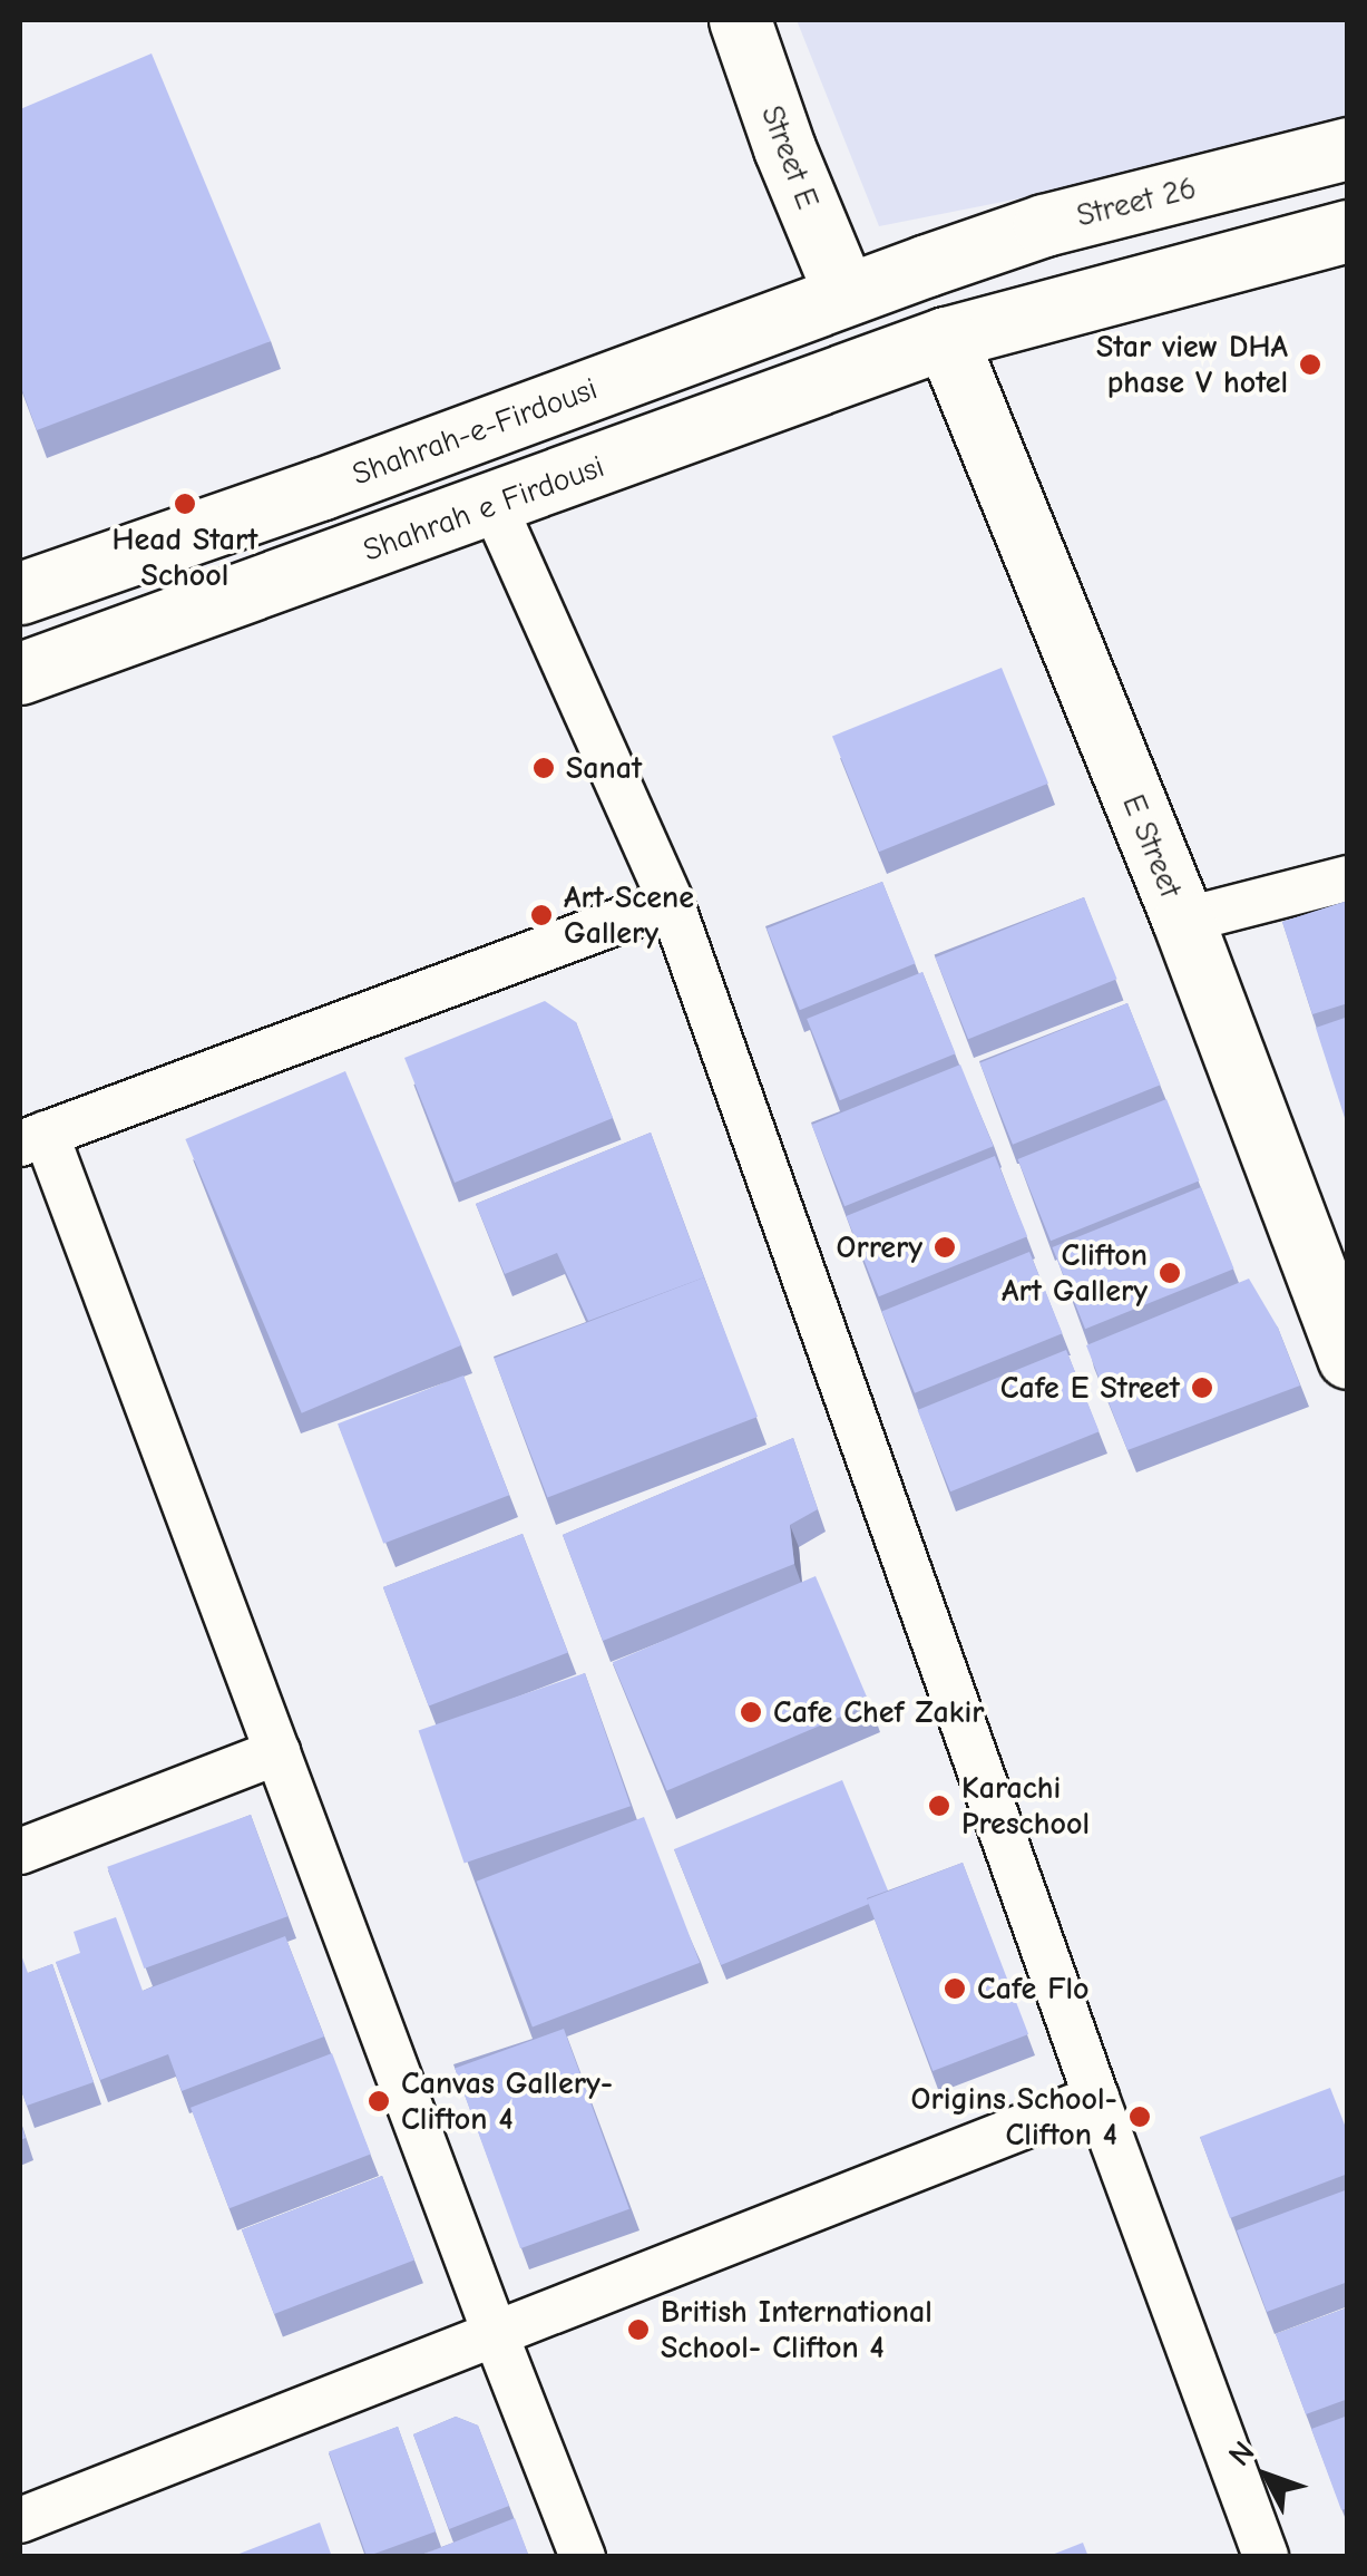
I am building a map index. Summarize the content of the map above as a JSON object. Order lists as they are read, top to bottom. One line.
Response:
{"streets":{"main road":["Street E","Street 26","Shahrah-e-Firdousi","Shahrah e Firdousi","E Street"]},"crossings":[["Street E","Shahrah-e-Firdousi"],["Street 26","Shahrah-e-Firdousi"],["Shahrah e Firdousi","E Street"]],"places":["Star view DHA phase V hotel","Head Start School","Sanat","Art Scene Gallery","Orrery","Clifton Art Gallery","Cafe E Street","Cafe Chef Zakir","Karachi Preschool","Cafe Flo","Canvas Gallery- Clifton 4","Origins School- Clifton 4","British International School- Clifton 4"],"north":"top left"}
